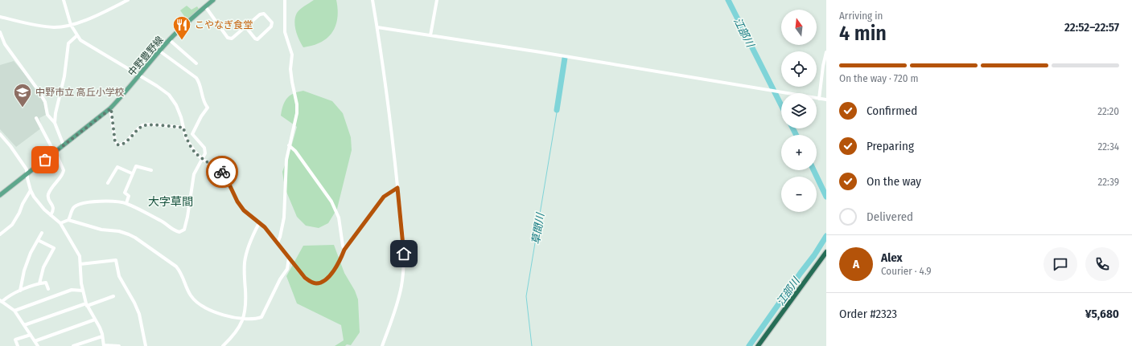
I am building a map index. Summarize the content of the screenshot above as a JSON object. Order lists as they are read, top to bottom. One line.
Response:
{"streets":{"main road":["中野豊野線"]},"districts":["大字草間"],"water":["江部川","草間川"],"places":{"restaurant":["こやなぎ食堂"],"school or university":["中野市立 高丘小学校"]},"north":"top","page":{"heading":["4 min","Arriving in","22:52–22:57"],"panel":["Alex","Courier · 4.9","Order #2323","¥5,680"],"map_buttons":["+","−"],"bar":"On the way · 720 m","list":[["Confirmed","22:20"],["Preparing","22:34"],["On the way","22:39"],"Delivered"],"round":"A"}}
